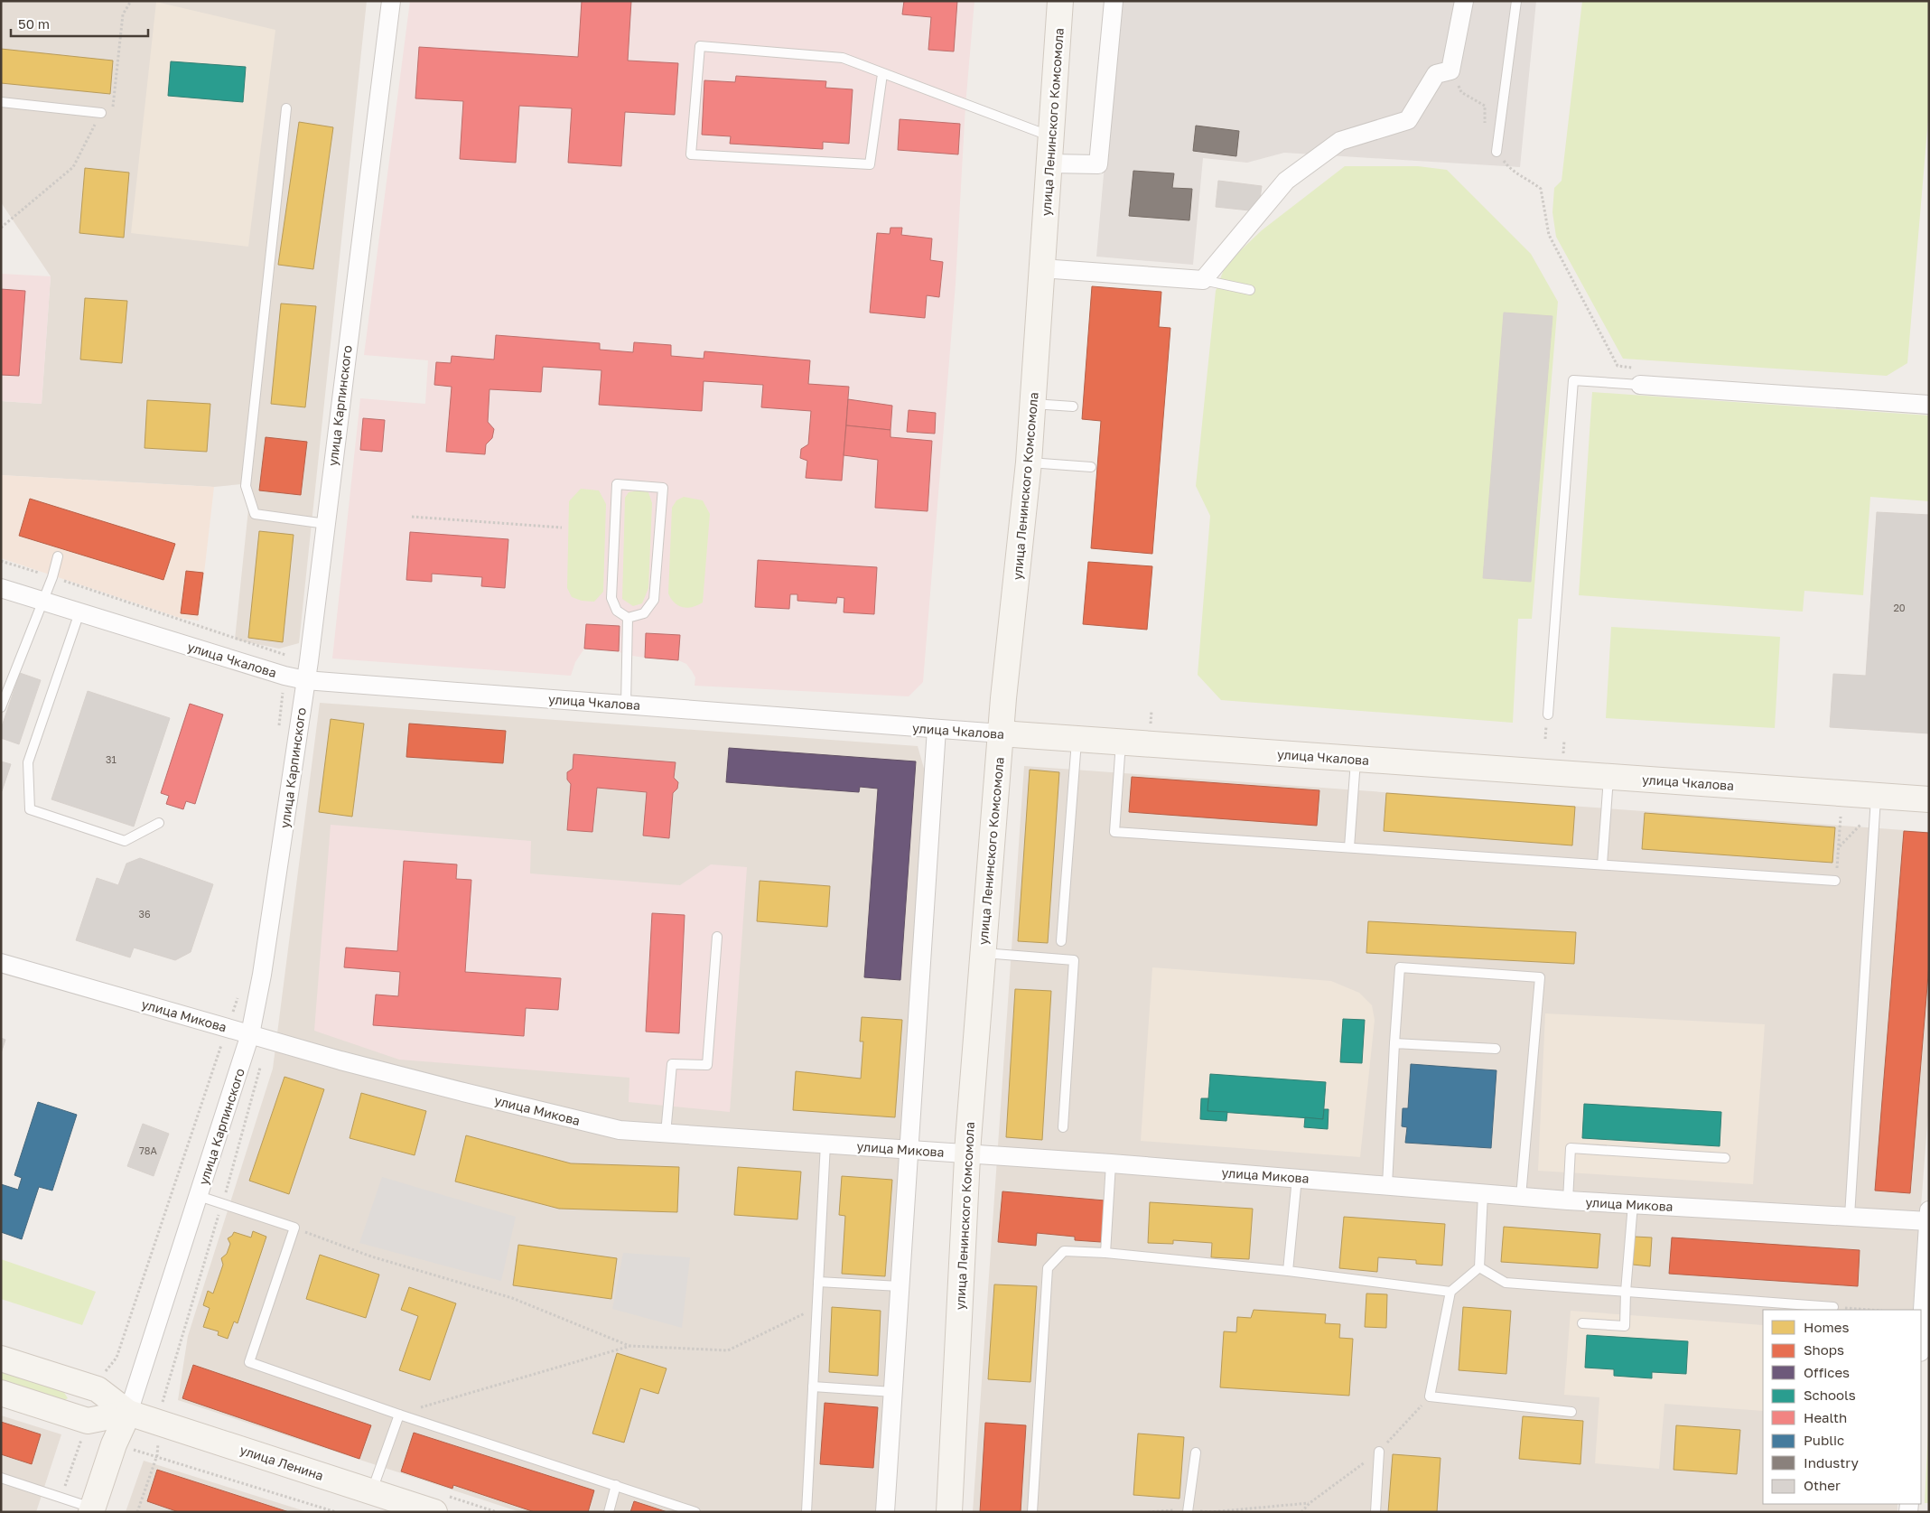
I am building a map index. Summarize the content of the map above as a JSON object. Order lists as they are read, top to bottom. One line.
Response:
{"streets":{"main road":["улица Ленинского Комсомола","улица Карпинского","улица Чкалова","улица Ленина"],"street":["улица Микова"]},"crossings":[["улица Ленинского Комсомола","улица Чкалова"],["улица Ленинского Комсомола","улица Микова"],["улица Карпинского","улица Чкалова"],["улица Карпинского","улица Микова"],["улица Карпинского","улица Ленина"]],"house_numbers":["20","31","36","78А"],"legend":["Homes","Shops","Offices","Schools","Health","Public","Industry","Other"],"scale_bar":"50 m"}
